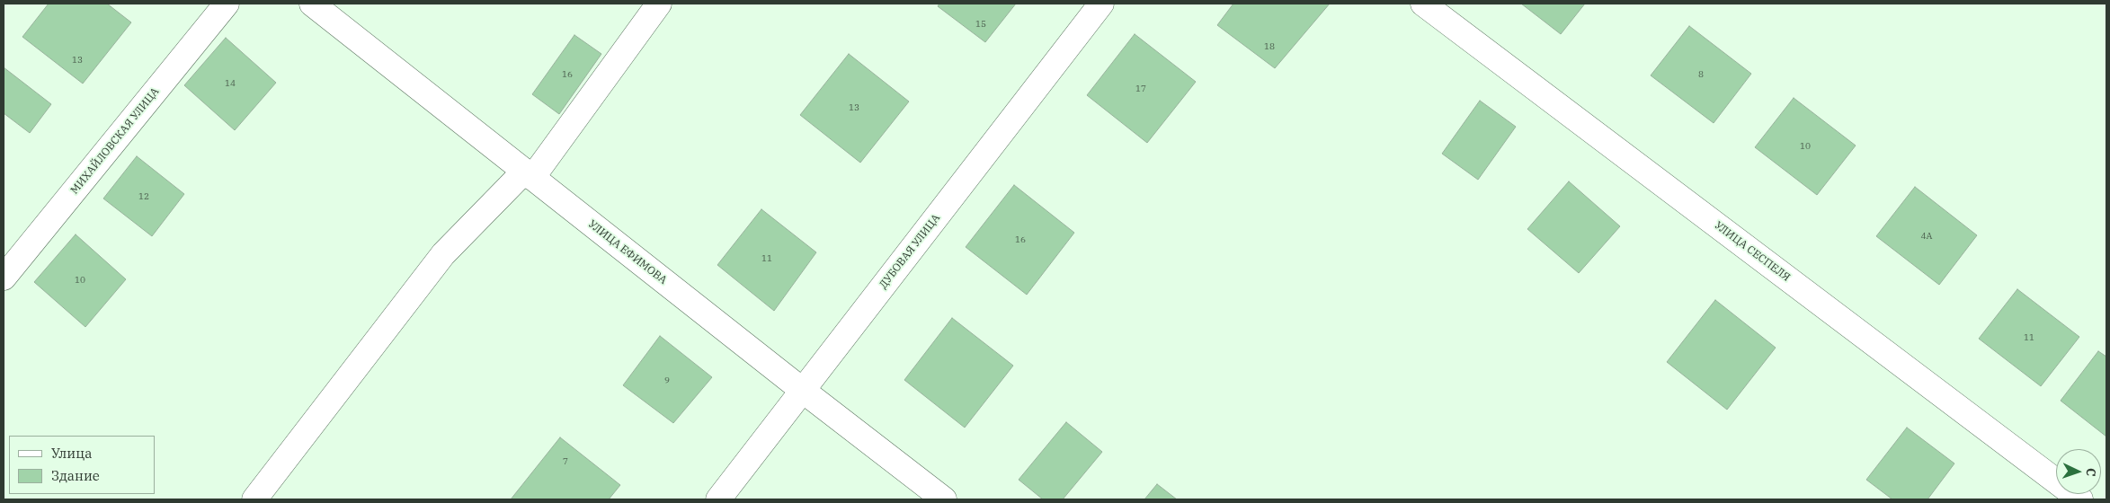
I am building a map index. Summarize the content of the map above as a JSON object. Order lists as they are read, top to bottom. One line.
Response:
{"streets":{"street":["МИХАЙЛОВСКАЯ УЛИЦА","ДУБОВАЯ УЛИЦА","УЛИЦА СЕСПЕЛЯ","УЛИЦА ЕФИМОВА"]},"crossings":[["ДУБОВАЯ УЛИЦА","УЛИЦА ЕФИМОВА"]],"house_numbers":["15","18","13","16","8","14","17","13","10","12","4А","16","11","10","11","9","7"],"legend":["Улица","Здание"],"north":"right"}
